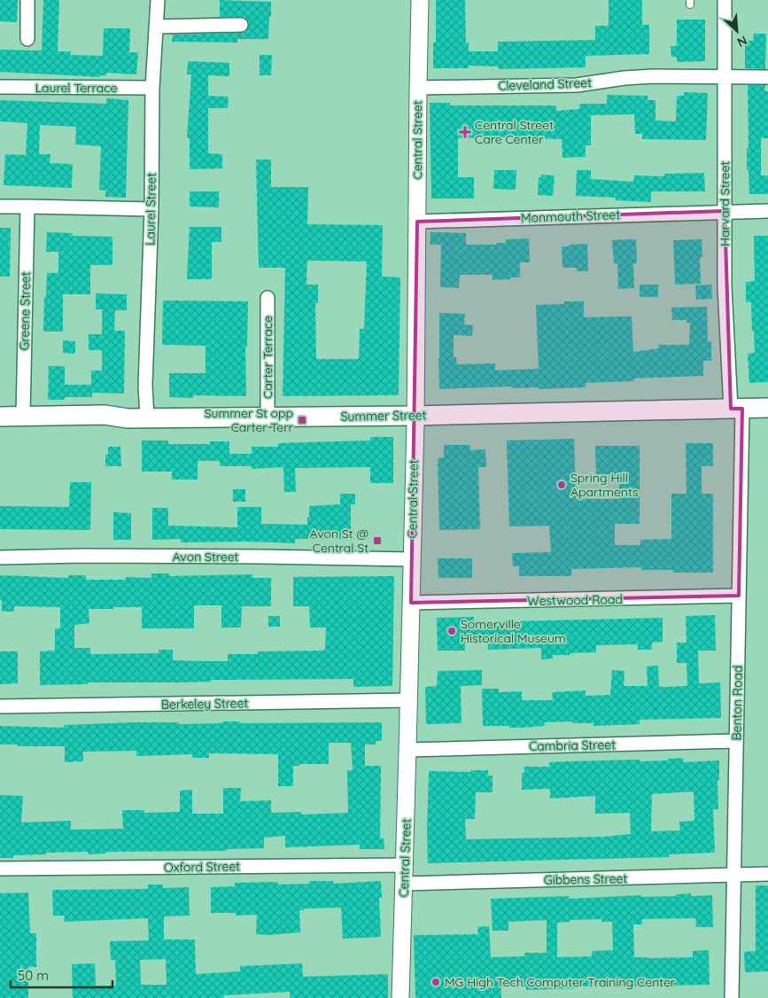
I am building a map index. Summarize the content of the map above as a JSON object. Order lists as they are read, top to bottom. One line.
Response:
{"streets":{"main road":["Summer Street"],"street":["Cleveland Street","Laurel Terrace","Central Street","Harvard Street","Laurel Street","Monmouth Street","Greene Street","Carter Terrace","Avon Street","Westwood Road","Benton Road","Berkeley Street","Cambria Street","Oxford Street","Gibbens Street"]},"crossings":[["Cleveland Street","Central Street"],["Cleveland Street","Harvard Street"],["Laurel Terrace","Laurel Street"],["Central Street","Monmouth Street"],["Central Street","Summer Street"],["Central Street","Avon Street"],["Central Street","Westwood Road"],["Central Street","Berkeley Street"],["Central Street","Cambria Street"],["Central Street","Oxford Street"],["Central Street","Gibbens Street"],["Harvard Street","Monmouth Street"],["Harvard Street","Summer Street"],["Harvard Street","Benton Road"],["Laurel Street","Summer Street"],["Greene Street","Summer Street"],["Carter Terrace","Summer Street"],["Summer Street","Benton Road"],["Westwood Road","Benton Road"],["Benton Road","Cambria Street"],["Benton Road","Gibbens Street"]],"places":{"health":["Central Street Care Center"],"transit":["Summer St opp Carter Terr","Avon St @ Central St"],"other":["Spring Hill Apartments","Somerville Historical Museum","MG High Tech Computer Training Center"]},"scale_bar":"50 m","north":"bottom right"}
